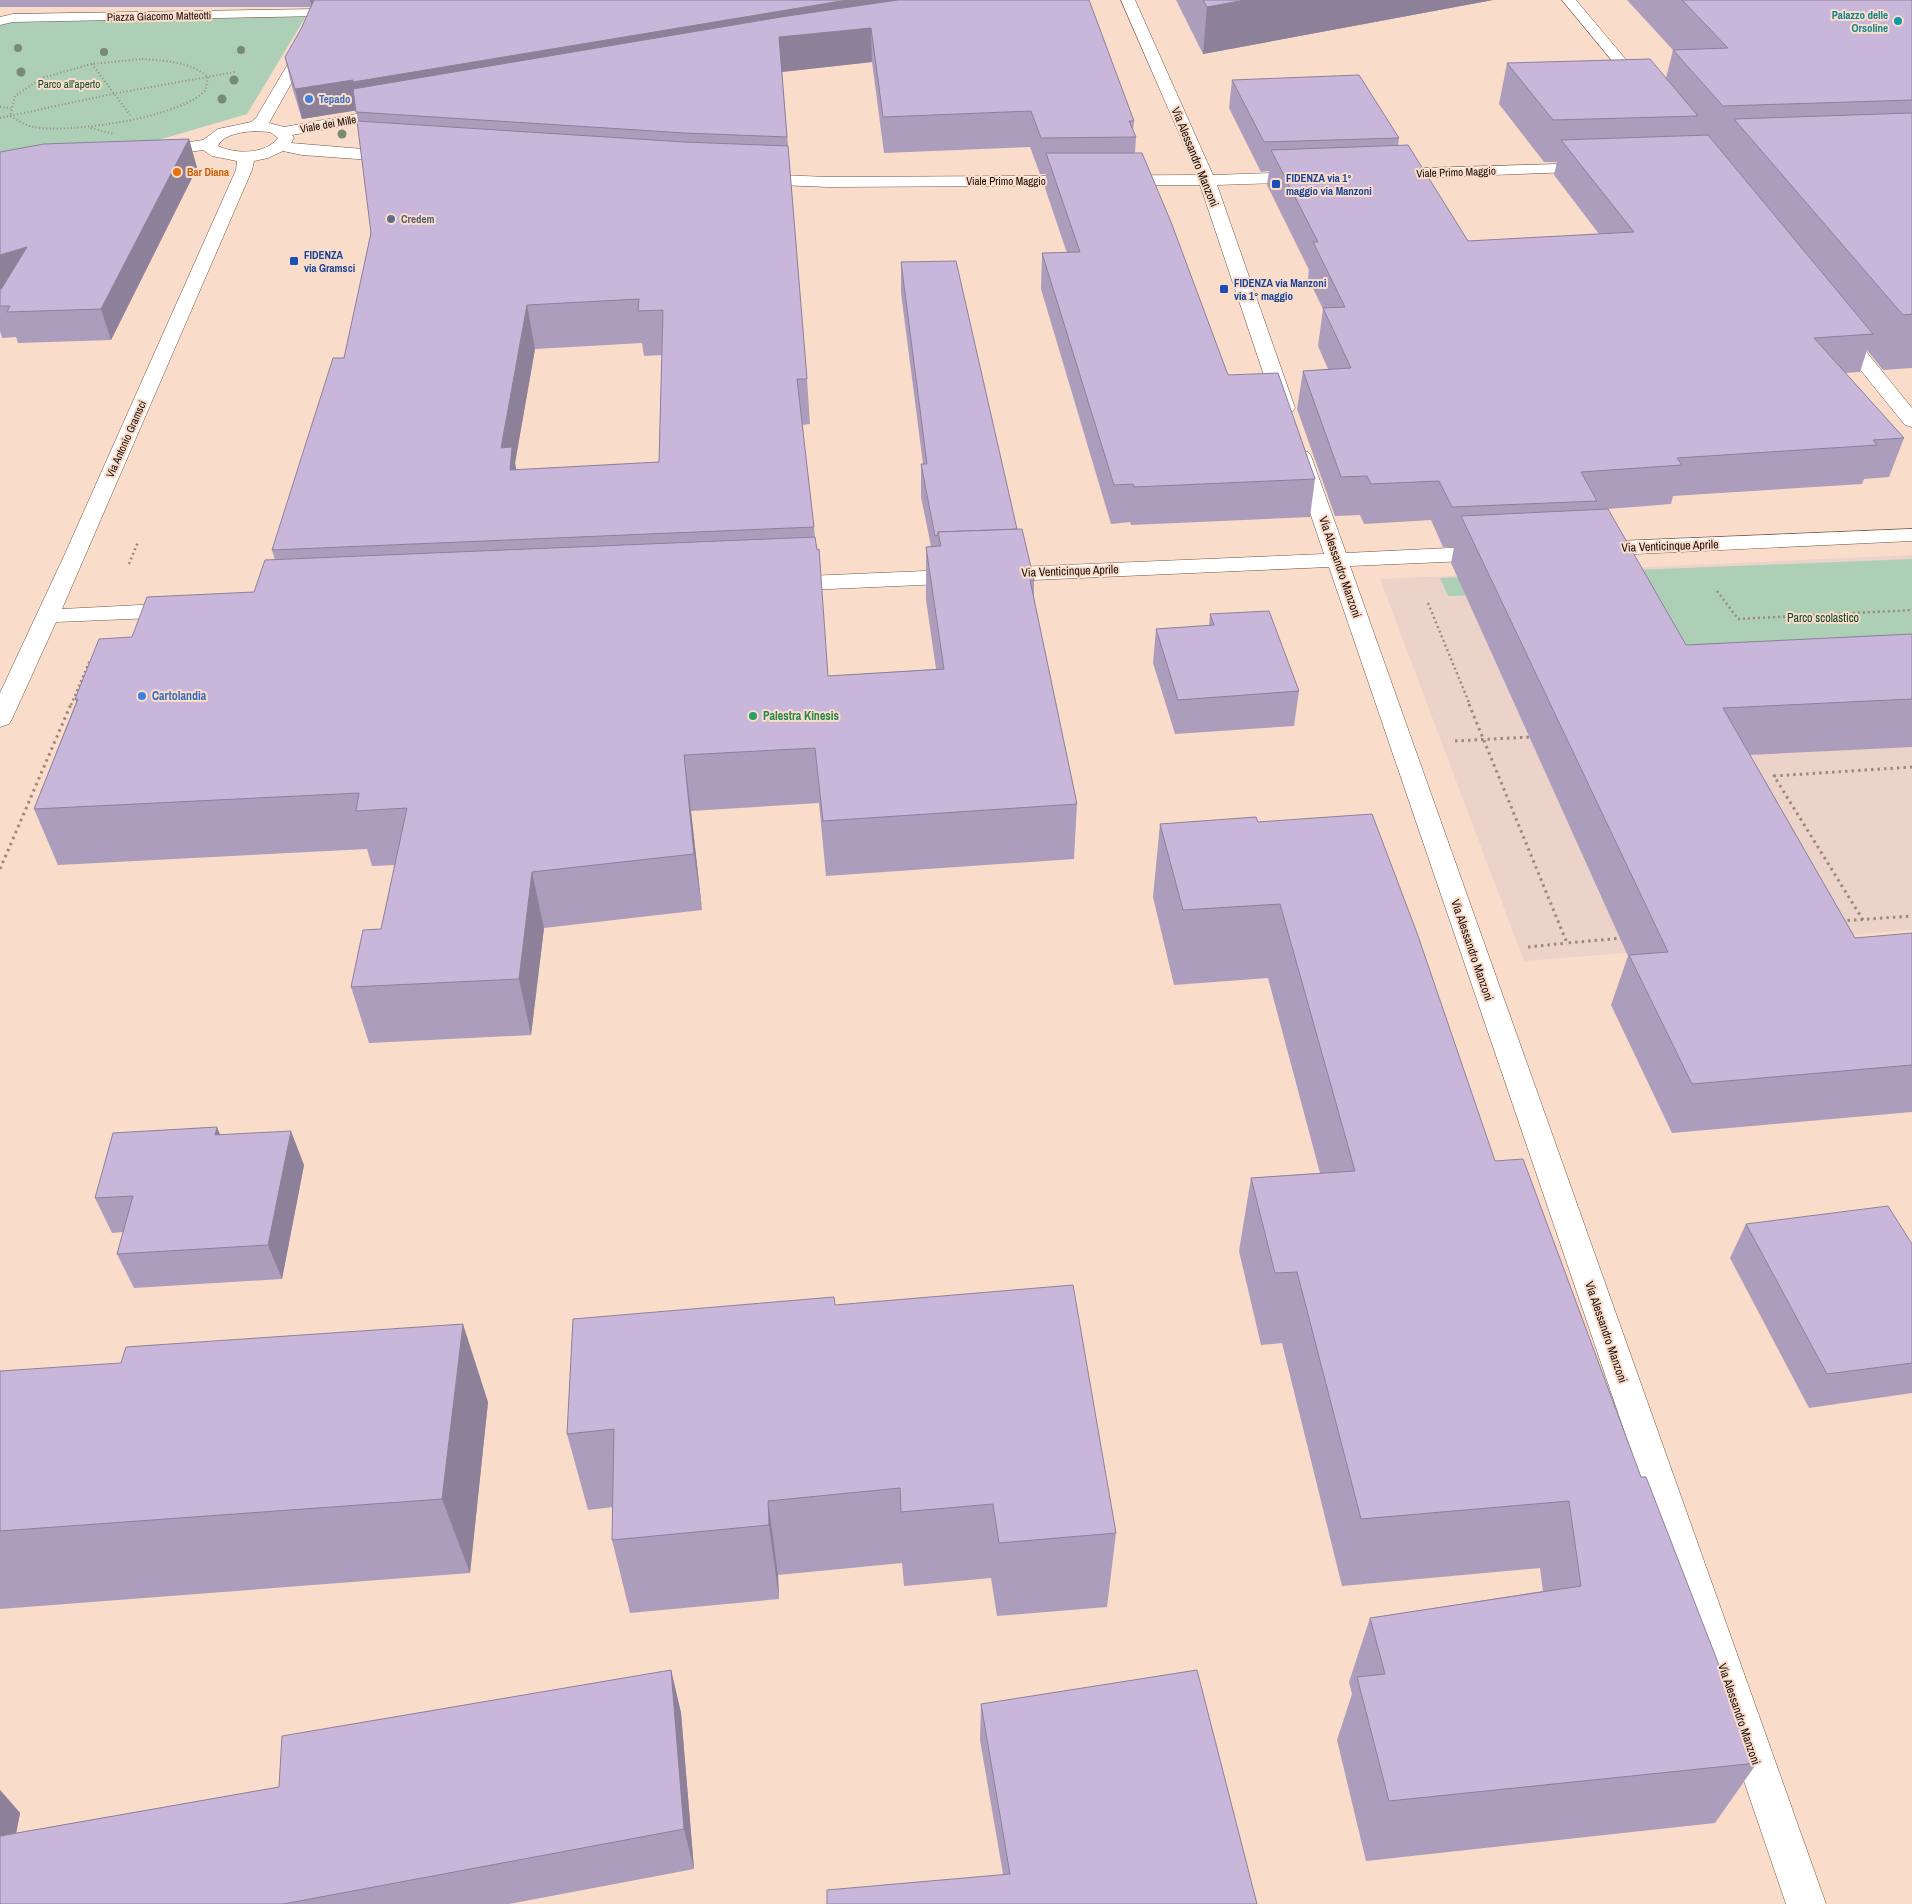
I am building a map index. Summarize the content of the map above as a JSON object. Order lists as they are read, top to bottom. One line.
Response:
{"streets":{"street":["Piazza Giacomo Matteotti","Viale dei Mille","Via Alessandro Manzoni","Viale Primo Maggio","Via Antonio Gramsci","Via Venticinque Aprile"]},"crossings":[["Via Alessandro Manzoni","Viale Primo Maggio"],["Via Alessandro Manzoni","Via Venticinque Aprile"]],"parks":["Parco all'aperto","Parco scolastico"],"places":{"other":["Palazzo delle Orsoline","Tepado","Bar Diana","Credem","Cartolandia","Palestra Kinesis"],"transit":["FIDENZA via 1° maggio via Manzoni","FIDENZA via Gramsci","FIDENZA via Manzoni via 1° maggio"]}}
